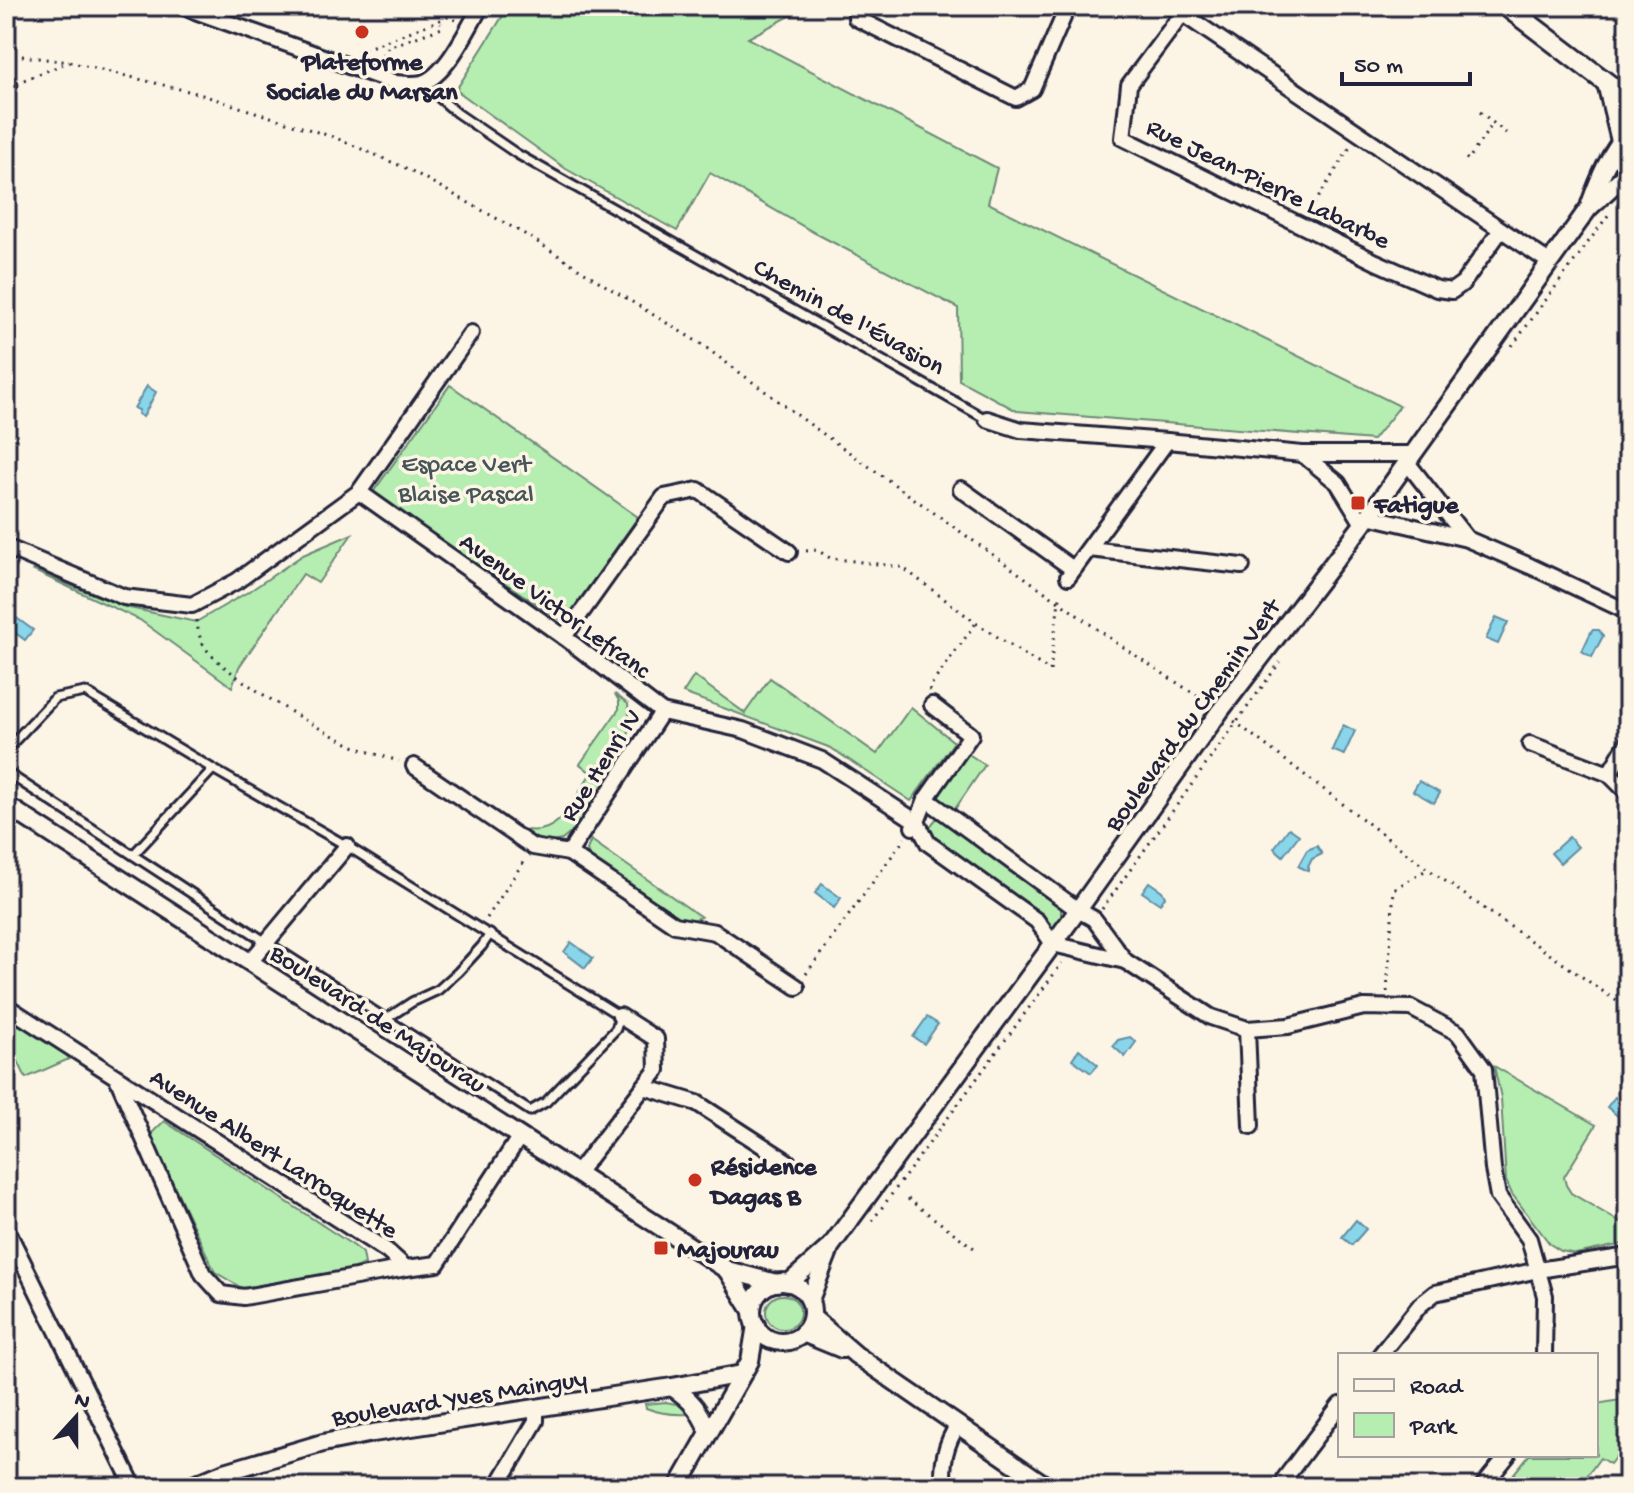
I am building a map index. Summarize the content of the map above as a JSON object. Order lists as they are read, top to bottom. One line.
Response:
{"streets":{"street":["Rue Jean-Pierre Labarbe","Chemin de l'Évasion","Avenue Victor Lefranc","Boulevard du Chemin Vert","Rue Henri IV","Boulevard de Majourau","Avenue Albert Larroquette","Boulevard Yves Mainguy"]},"crossings":[["Chemin de l'Évasion","Boulevard du Chemin Vert"],["Avenue Victor Lefranc","Boulevard du Chemin Vert"],["Avenue Victor Lefranc","Rue Henri IV"],["Boulevard du Chemin Vert","Boulevard de Majourau"],["Boulevard de Majourau","Avenue Albert Larroquette"]],"parks":["Espace Vert Blaise Pascal"],"places":{"other":["Plateforme Sociale du Marsan","Résidence Dagas B"],"transit":["Fatigue","Majourau"]},"legend":["Road","Park"],"scale_bar":"50 m","north":"top"}
